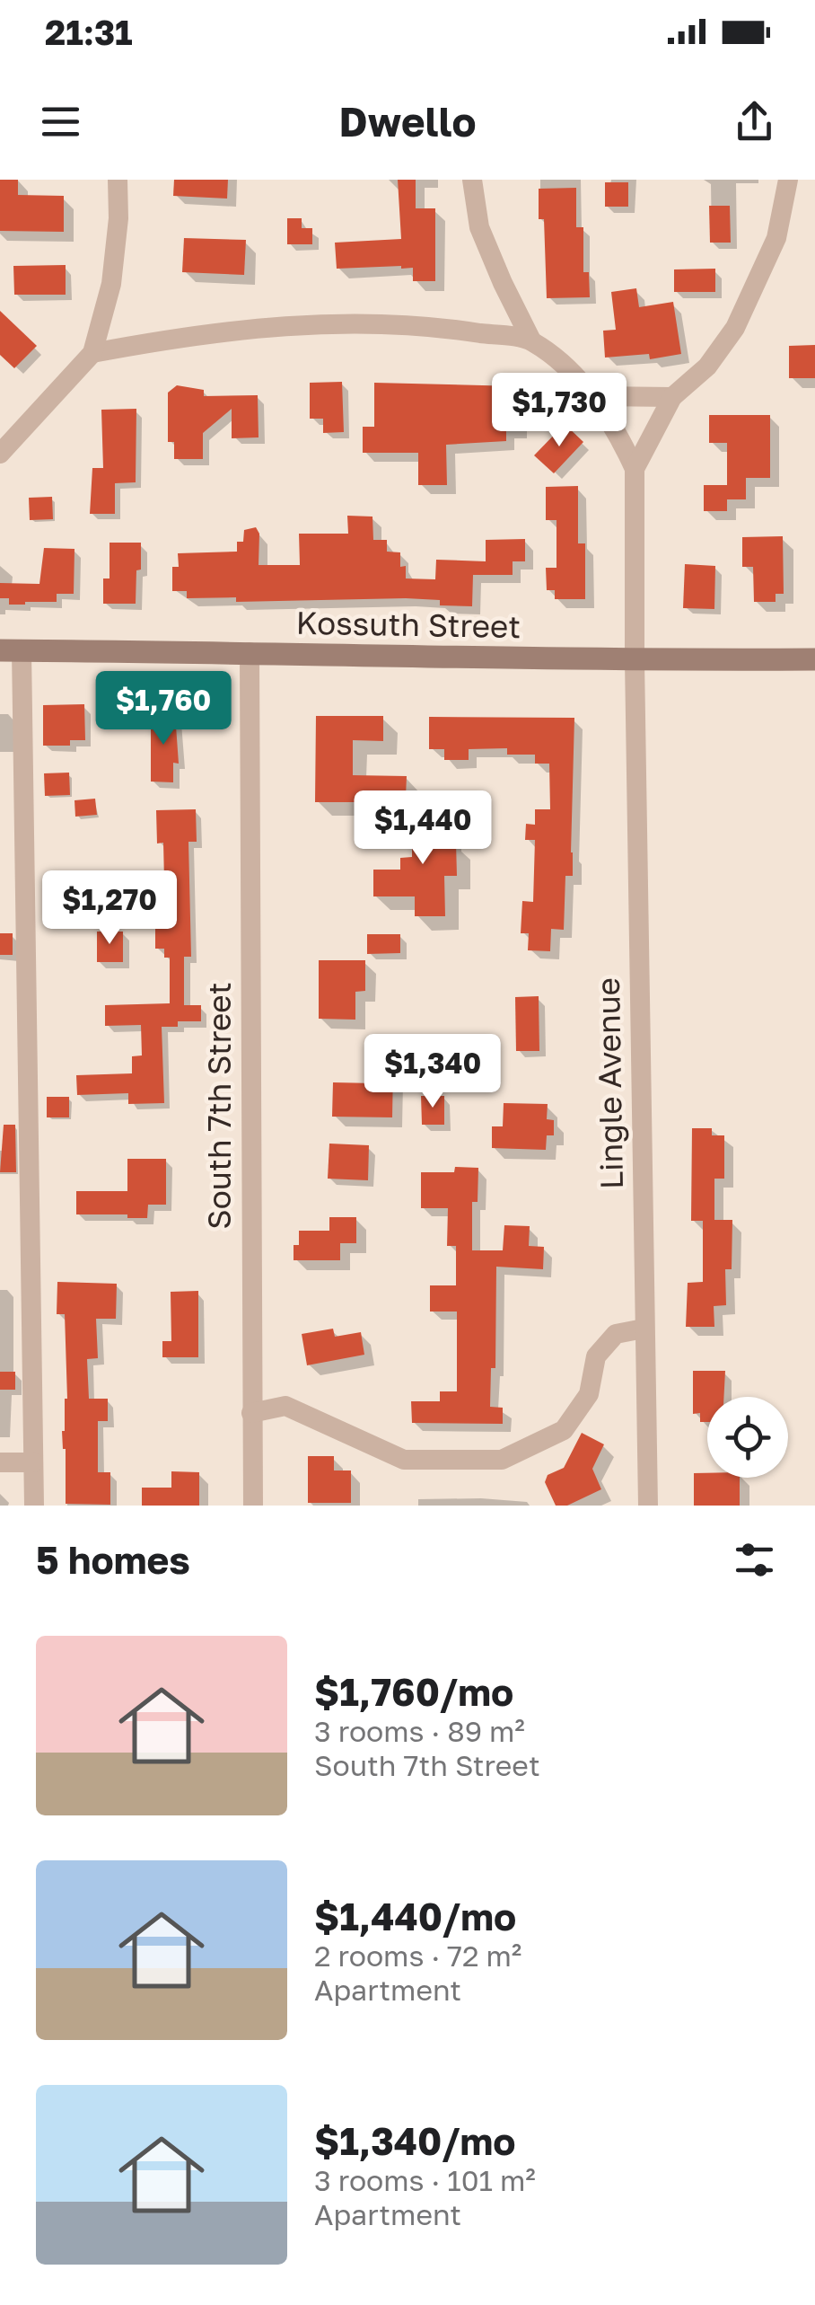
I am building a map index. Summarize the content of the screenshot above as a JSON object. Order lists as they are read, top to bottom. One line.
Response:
{"streets":{"street":["Kossuth Street","Lingle Avenue","South 7th Street"]},"crossings":[["Kossuth Street","Lingle Avenue"],["Kossuth Street","South 7th Street"]],"page":{"status":"21:31","header":"Dwello","price":["$1,730","$1,760","$1,440","$1,270","$1,340"],"heading":"5 homes","list":[{"name":"$1,760/mo","note":"3 rooms · 89 m² · South 7th Street"},{"name":"$1,440/mo","note":"2 rooms · 72 m² · Apartment"},{"name":"$1,340/mo","note":"3 rooms · 101 m² · Apartment"}]}}
